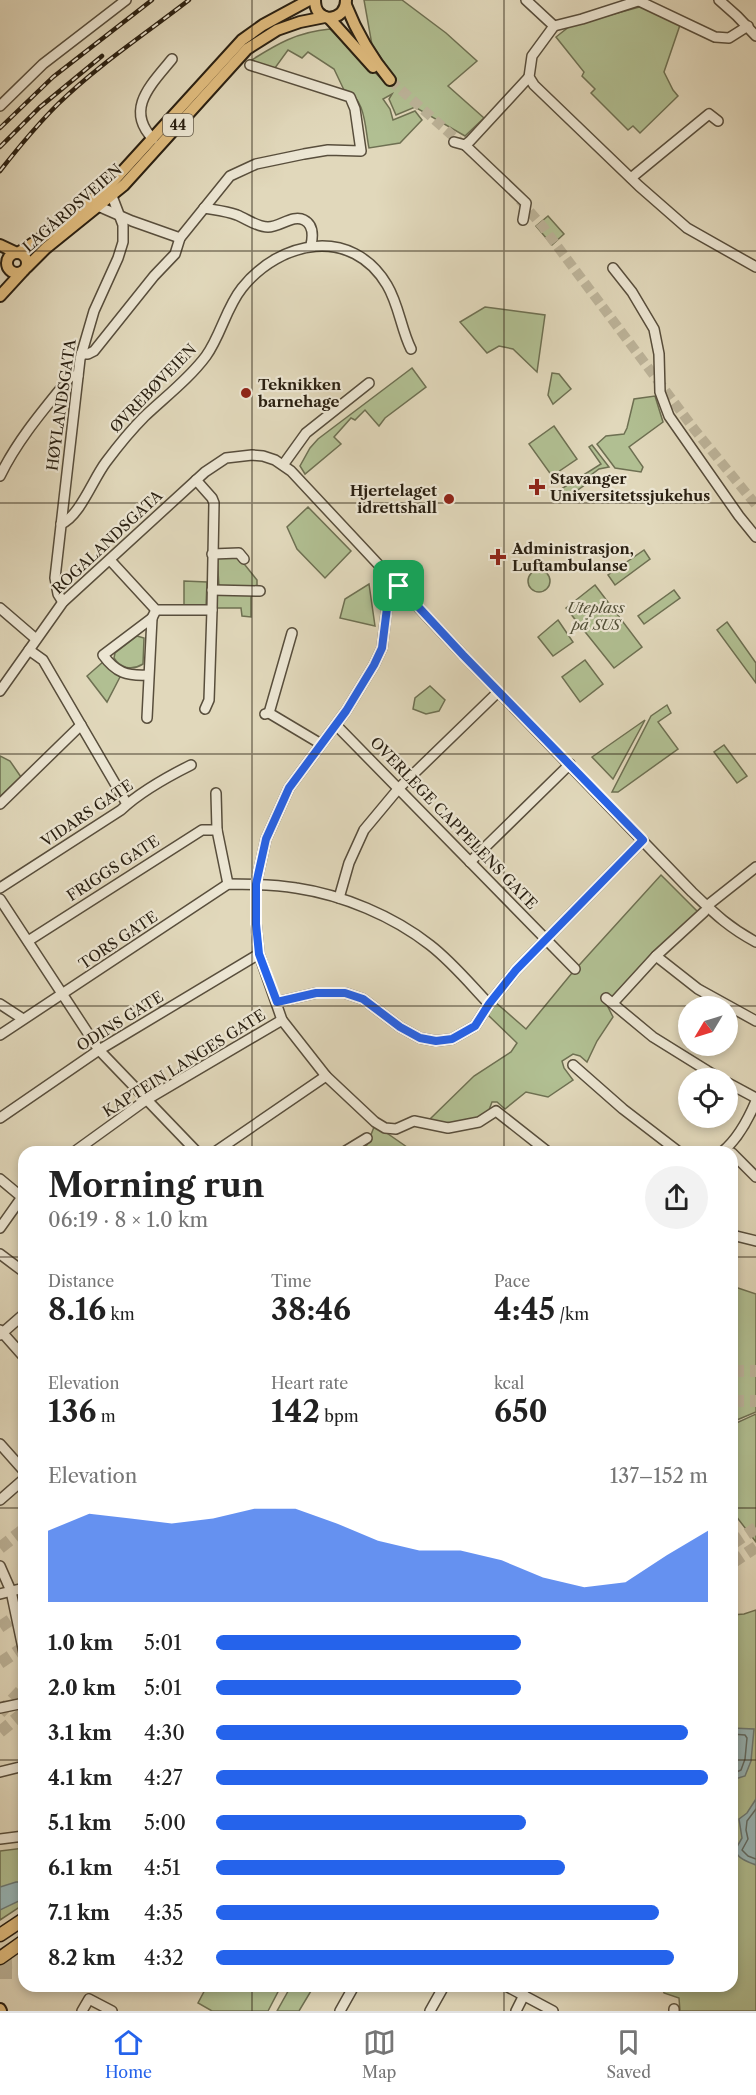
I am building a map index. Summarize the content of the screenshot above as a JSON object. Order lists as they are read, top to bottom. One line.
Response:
{"streets":{"main road":["44","LAGÅRDSVEIEN"],"street":["ØVREBØVEIEN","HØYLANDSGATA","ROGALANDSGATA","VIDARS GATE","OVERLEGE CAPPELENS GATE","FRIGGS GATE","TORS GATE","ODINS GATE","KAPTEIN LANGES GATE"]},"crossings":[["44","LAGÅRDSVEIEN"],["LAGÅRDSVEIEN","HØYLANDSGATA"],["ØVREBØVEIEN","HØYLANDSGATA"],["HØYLANDSGATA","ROGALANDSGATA"]],"parks":["Uteplass på SUS"],"places":{"other":["Teknikken barnehage","Hjertelaget idrettshall"],"health":["Stavanger Universitetssjukehus","Administrasjon, Luftambulanse"]},"north":"bottom left","page":{"heading":["Morning run","06:19 · 8 × 1.0 km"],"stats":[["Distance","8.16 km"],["Time","38:46"],["Pace","4:45 /km"],["Elevation","136 m"],["Heart rate","142 bpm"],["kcal","650"]],"chart":["Elevation","137–152 m"],"list":[{"name":"1.0 km","note":"5:01"},{"name":"2.0 km","note":"5:01"},{"name":"3.1 km","note":"4:30"},{"name":"4.1 km","note":"4:27"},{"name":"5.1 km","note":"5:00"},{"name":"6.1 km","note":"4:51"},{"name":"7.1 km","note":"4:35"},{"name":"8.2 km","note":"4:32"}],"tabs":["Home","Map","Saved"]}}
